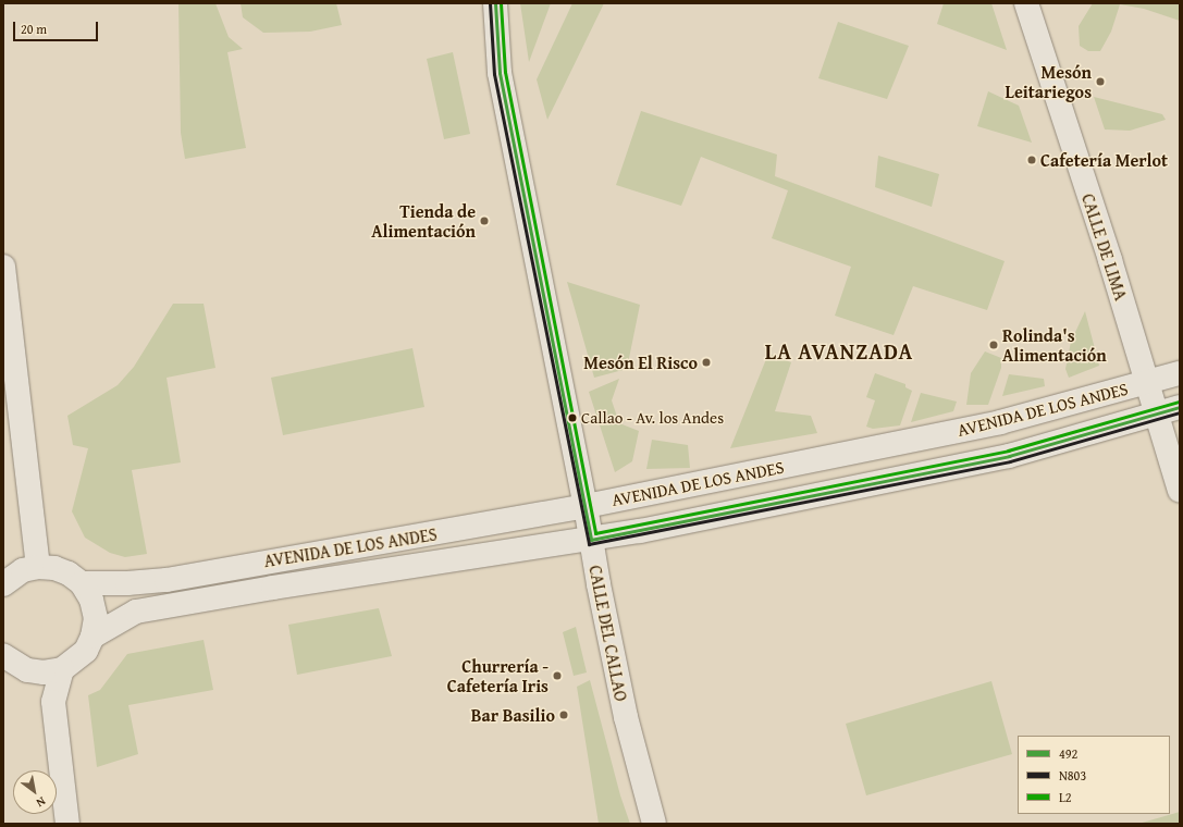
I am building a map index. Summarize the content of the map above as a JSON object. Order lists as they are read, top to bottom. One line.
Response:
{"streets":{"main road":["CALLE DE LIMA","AVENIDA DE LOS ANDES","CALLE DEL CALLAO"]},"crossings":[["CALLE DE LIMA","AVENIDA DE LOS ANDES"],["AVENIDA DE LOS ANDES","CALLE DEL CALLAO"]],"districts":["LA AVANZADA"],"places":["Mesón Leitariegos","Cafetería Merlot","Tienda de Alimentación","Rolinda's Alimentación","Mesón El Risco","Callao - Av. los Andes","Churrería - Cafetería Iris","Bar Basilio"],"lines":["transit line 492","transit line N803","transit line L2"],"legend":["492","N803","L2"],"scale_bar":"20 m","north":"bottom right"}
